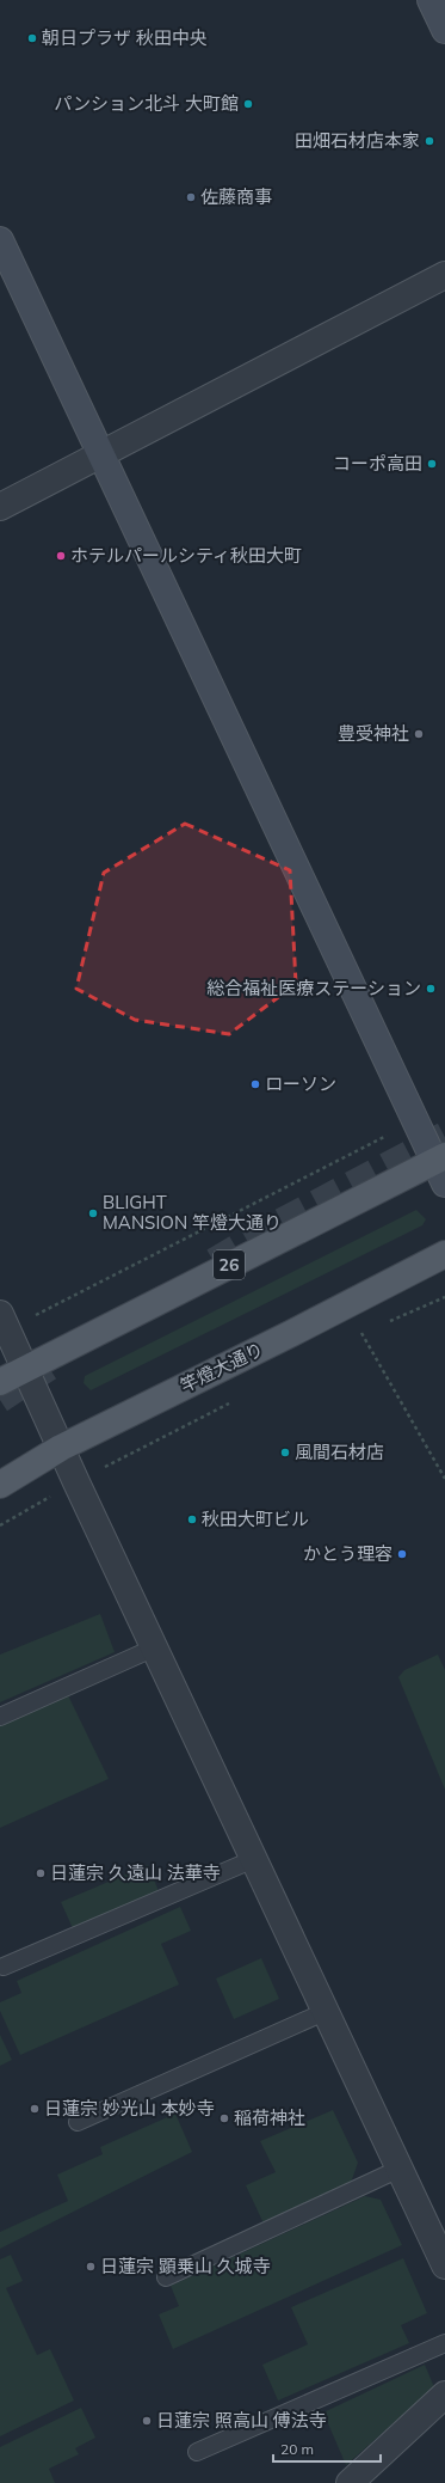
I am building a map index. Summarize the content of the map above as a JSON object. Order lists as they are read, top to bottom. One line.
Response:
{"streets":{"main road":["26","竿燈大通り"]},"places":["朝日プラザ 秋田中央","パンション北斗 大町館","田畑石材店本家","佐藤商事","コーポ高田","ホテルパールシティ秋田大町","豊受神社","総合福祉医療ステーション","ローソン","BLIGHT MANSION 竿燈大通り","風間石材店","秋田大町ビル","かとう理容","日蓮宗 久遠山 法華寺","日蓮宗 妙光山 本妙寺","稲荷神社","日蓮宗 顕乗山 久城寺","日蓮宗 照高山 傅法寺"],"scale_bar":"20 m"}
